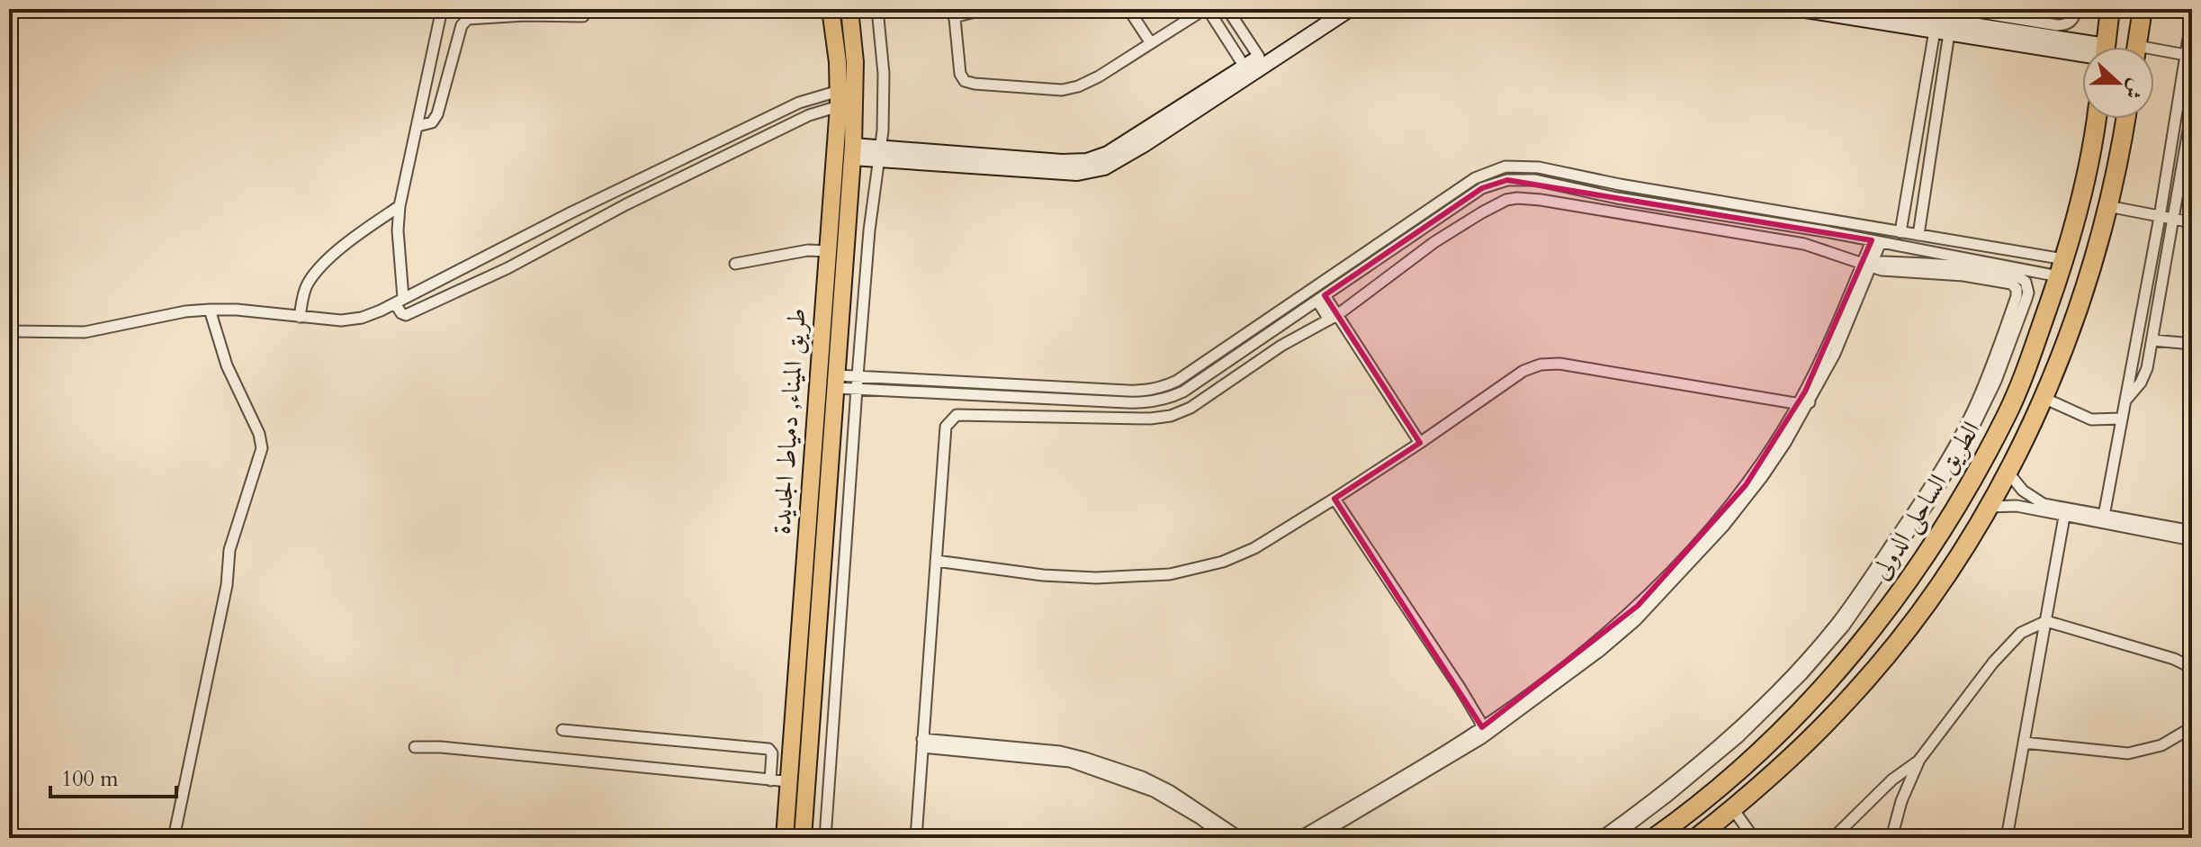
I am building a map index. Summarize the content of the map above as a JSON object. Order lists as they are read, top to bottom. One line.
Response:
{"streets":{"highway":["الطريق الساحلى الدولى"],"main road":["طريق الميناء, دمياط الجديدة"]},"scale_bar":"100 m","north":"right"}
